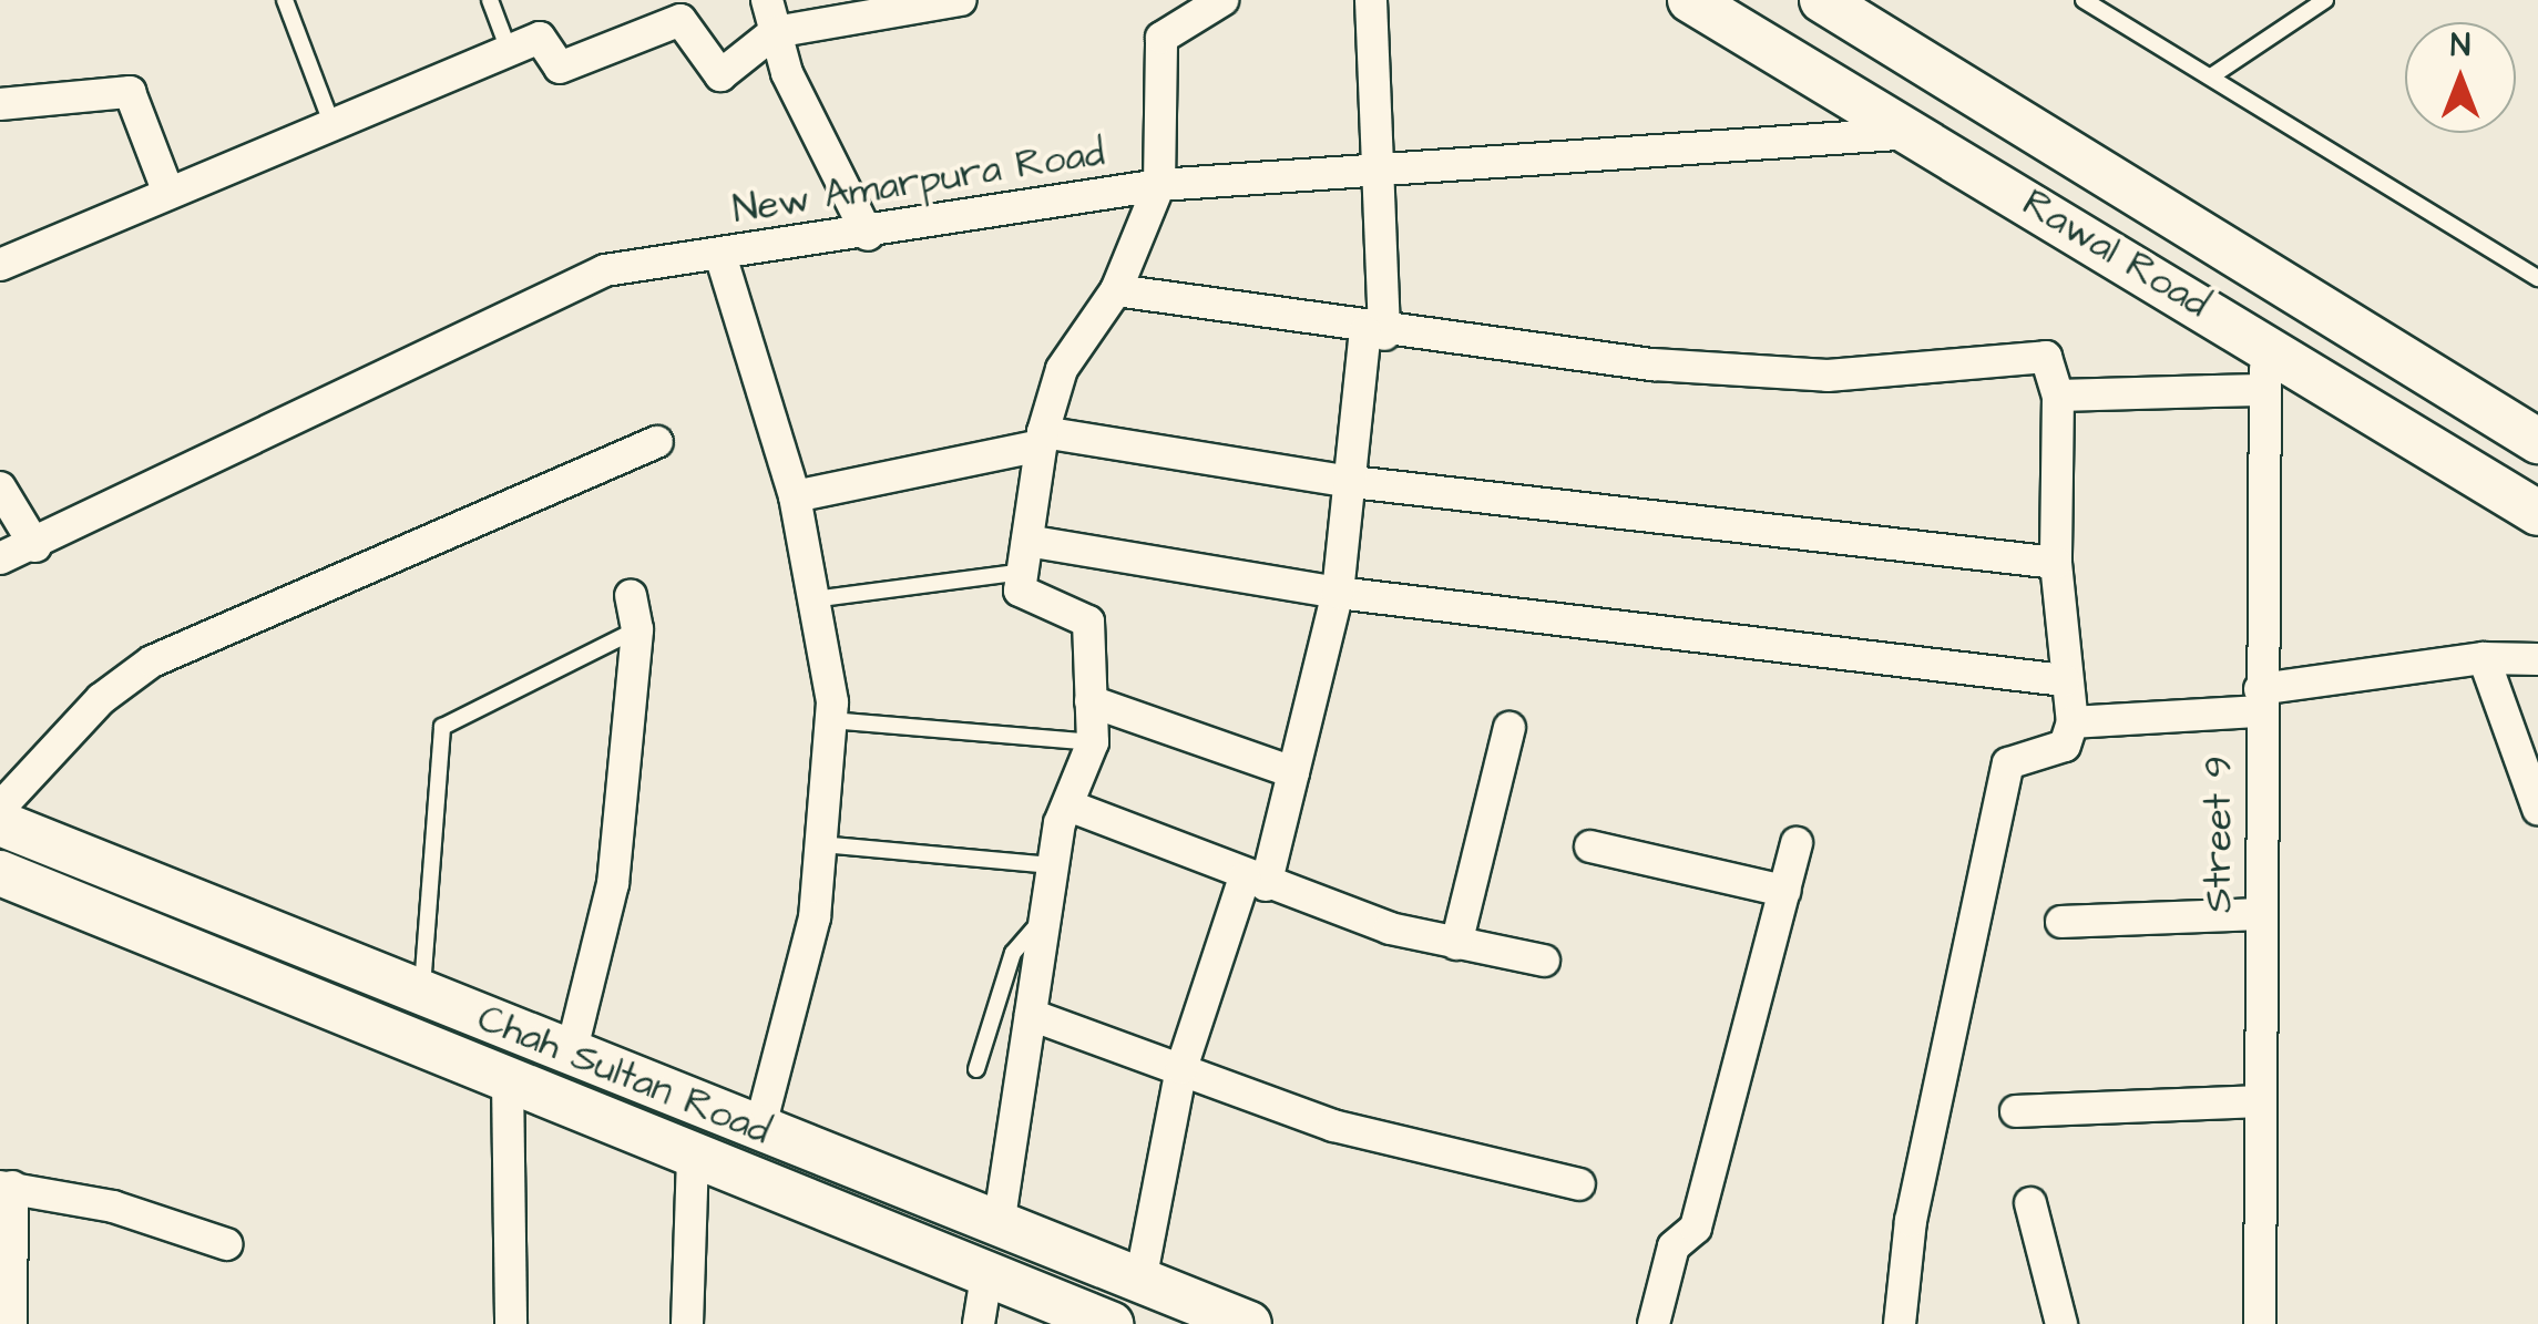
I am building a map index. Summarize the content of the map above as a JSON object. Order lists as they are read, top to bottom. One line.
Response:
{"streets":{"main road":["Rawal Road","Chah Sultan Road"],"street":["New Amarpura Road","Street 9"]},"crossings":[["New Amarpura Road","Rawal Road"],["Rawal Road","Street 9"]],"north":"top"}
